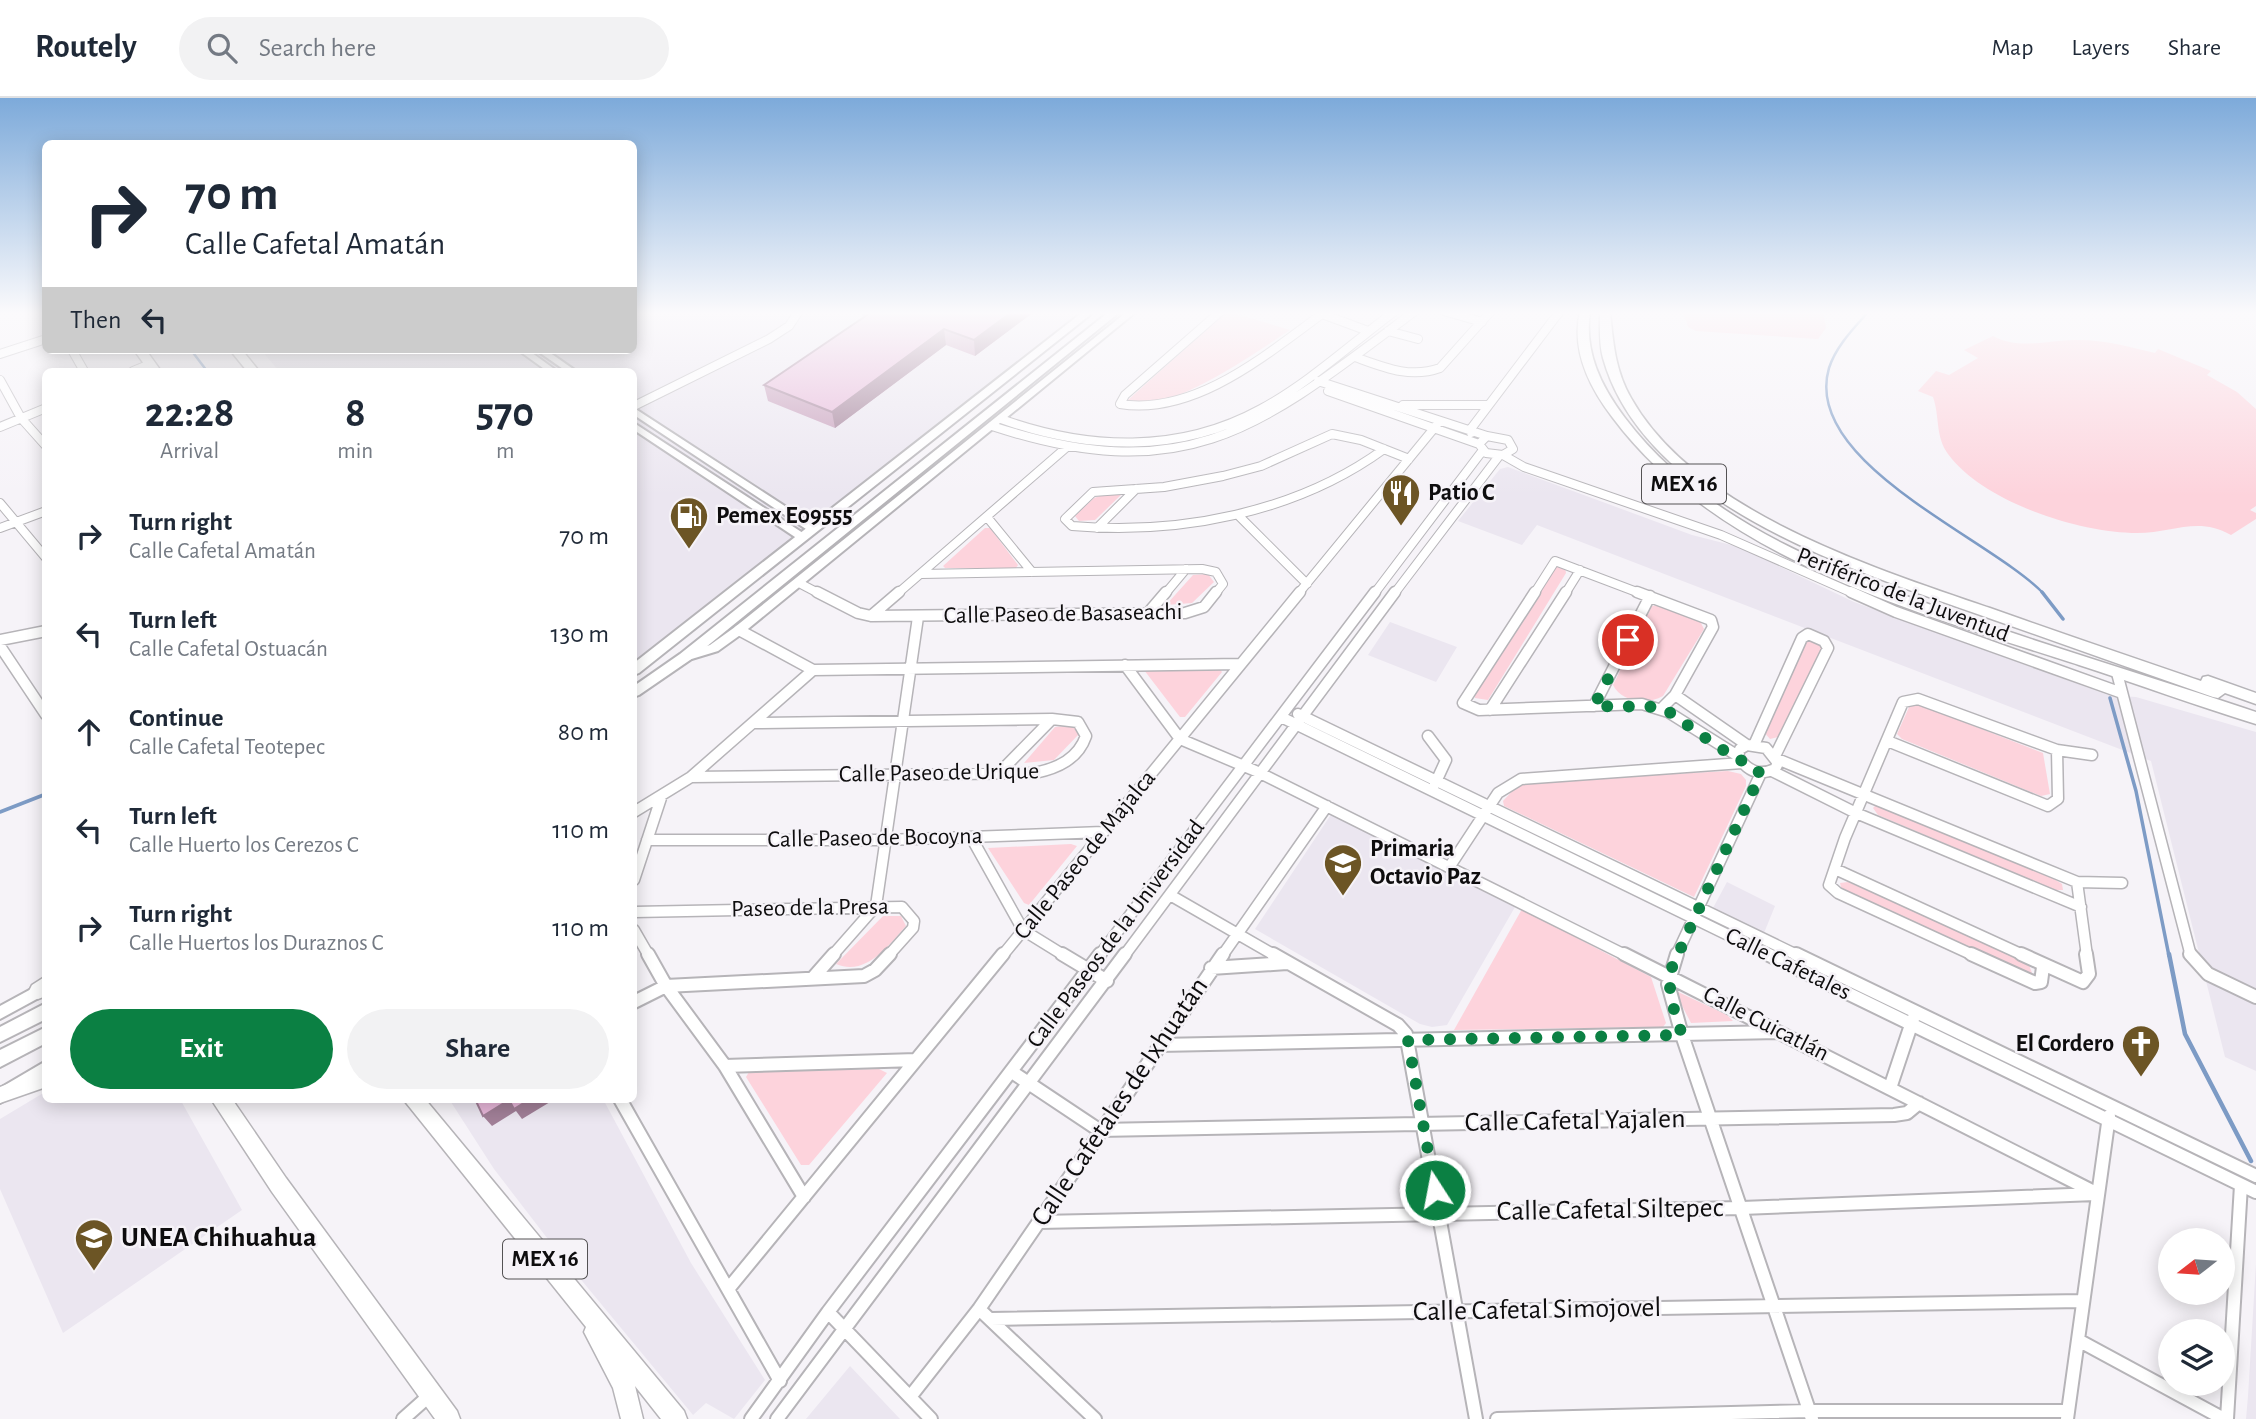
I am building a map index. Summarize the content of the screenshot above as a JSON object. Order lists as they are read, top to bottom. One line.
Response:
{"streets":{"highway":["MEX 16","Periférico de la Juventud"],"street":["Calle Paseo de Basaseachi","Calle Paseo de Urique","Calle Paseo de Bocoyna","Calle Paseo de Majalca","Paseo de la Presa","Calle Paseos de la Universidad","Calle Cafetales","Calle Cuicatlán","Calle Cafetales de Ixhuatán","Calle Cafetal Yajalen","Calle Cafetal Siltepec","Calle Cafetal Simojovel"]},"crossings":[["MEX 16","Periférico de la Juventud"],["Calle Paseo de Bocoyna","Calle Paseo de Majalca"],["Calle Paseo de Majalca","Calle Cuicatlán"],["Calle Paseos de la Universidad","Calle Cafetales"],["Calle Paseos de la Universidad","Calle Cuicatlán"],["Calle Cuicatlán","Calle Cafetales de Ixhuatán"],["Calle Cuicatlán","Calle Cafetal Yajalen"],["Calle Cuicatlán","Calle Cafetal Siltepec"],["Calle Cafetales de Ixhuatán","Calle Cafetal Yajalen"],["Calle Cafetales de Ixhuatán","Calle Cafetal Siltepec"],["Calle Cafetales de Ixhuatán","Calle Cafetal Simojovel"]],"places":{"restaurant":["Patio C"],"fuel station":["Pemex E09555"],"school or university":["Primaria Octavio Paz","UNEA Chihuahua"],"church":["El Cordero"]},"north":"left","page":{"header":"Routely","search":"Search here","nav":["Map","Layers","Share"],"turn":["70 m","Calle Cafetal Amatán"],"then":"Then","eta":["22:28","Arrival","8","min","570","m"],"list":[{"name":"Turn right","note":"Calle Cafetal Amatán","value":"70 m"},{"name":"Turn left","note":"Calle Cafetal Ostuacán","value":"130 m"},{"name":"Continue","note":"Calle Cafetal Teotepec","value":"80 m"},{"name":"Turn left","note":"Calle Huerto los Cerezos C","value":"110 m"},{"name":"Turn right","note":"Calle Huertos los Duraznos C","value":"110 m"}],"buttons":["Exit","Share"]}}
